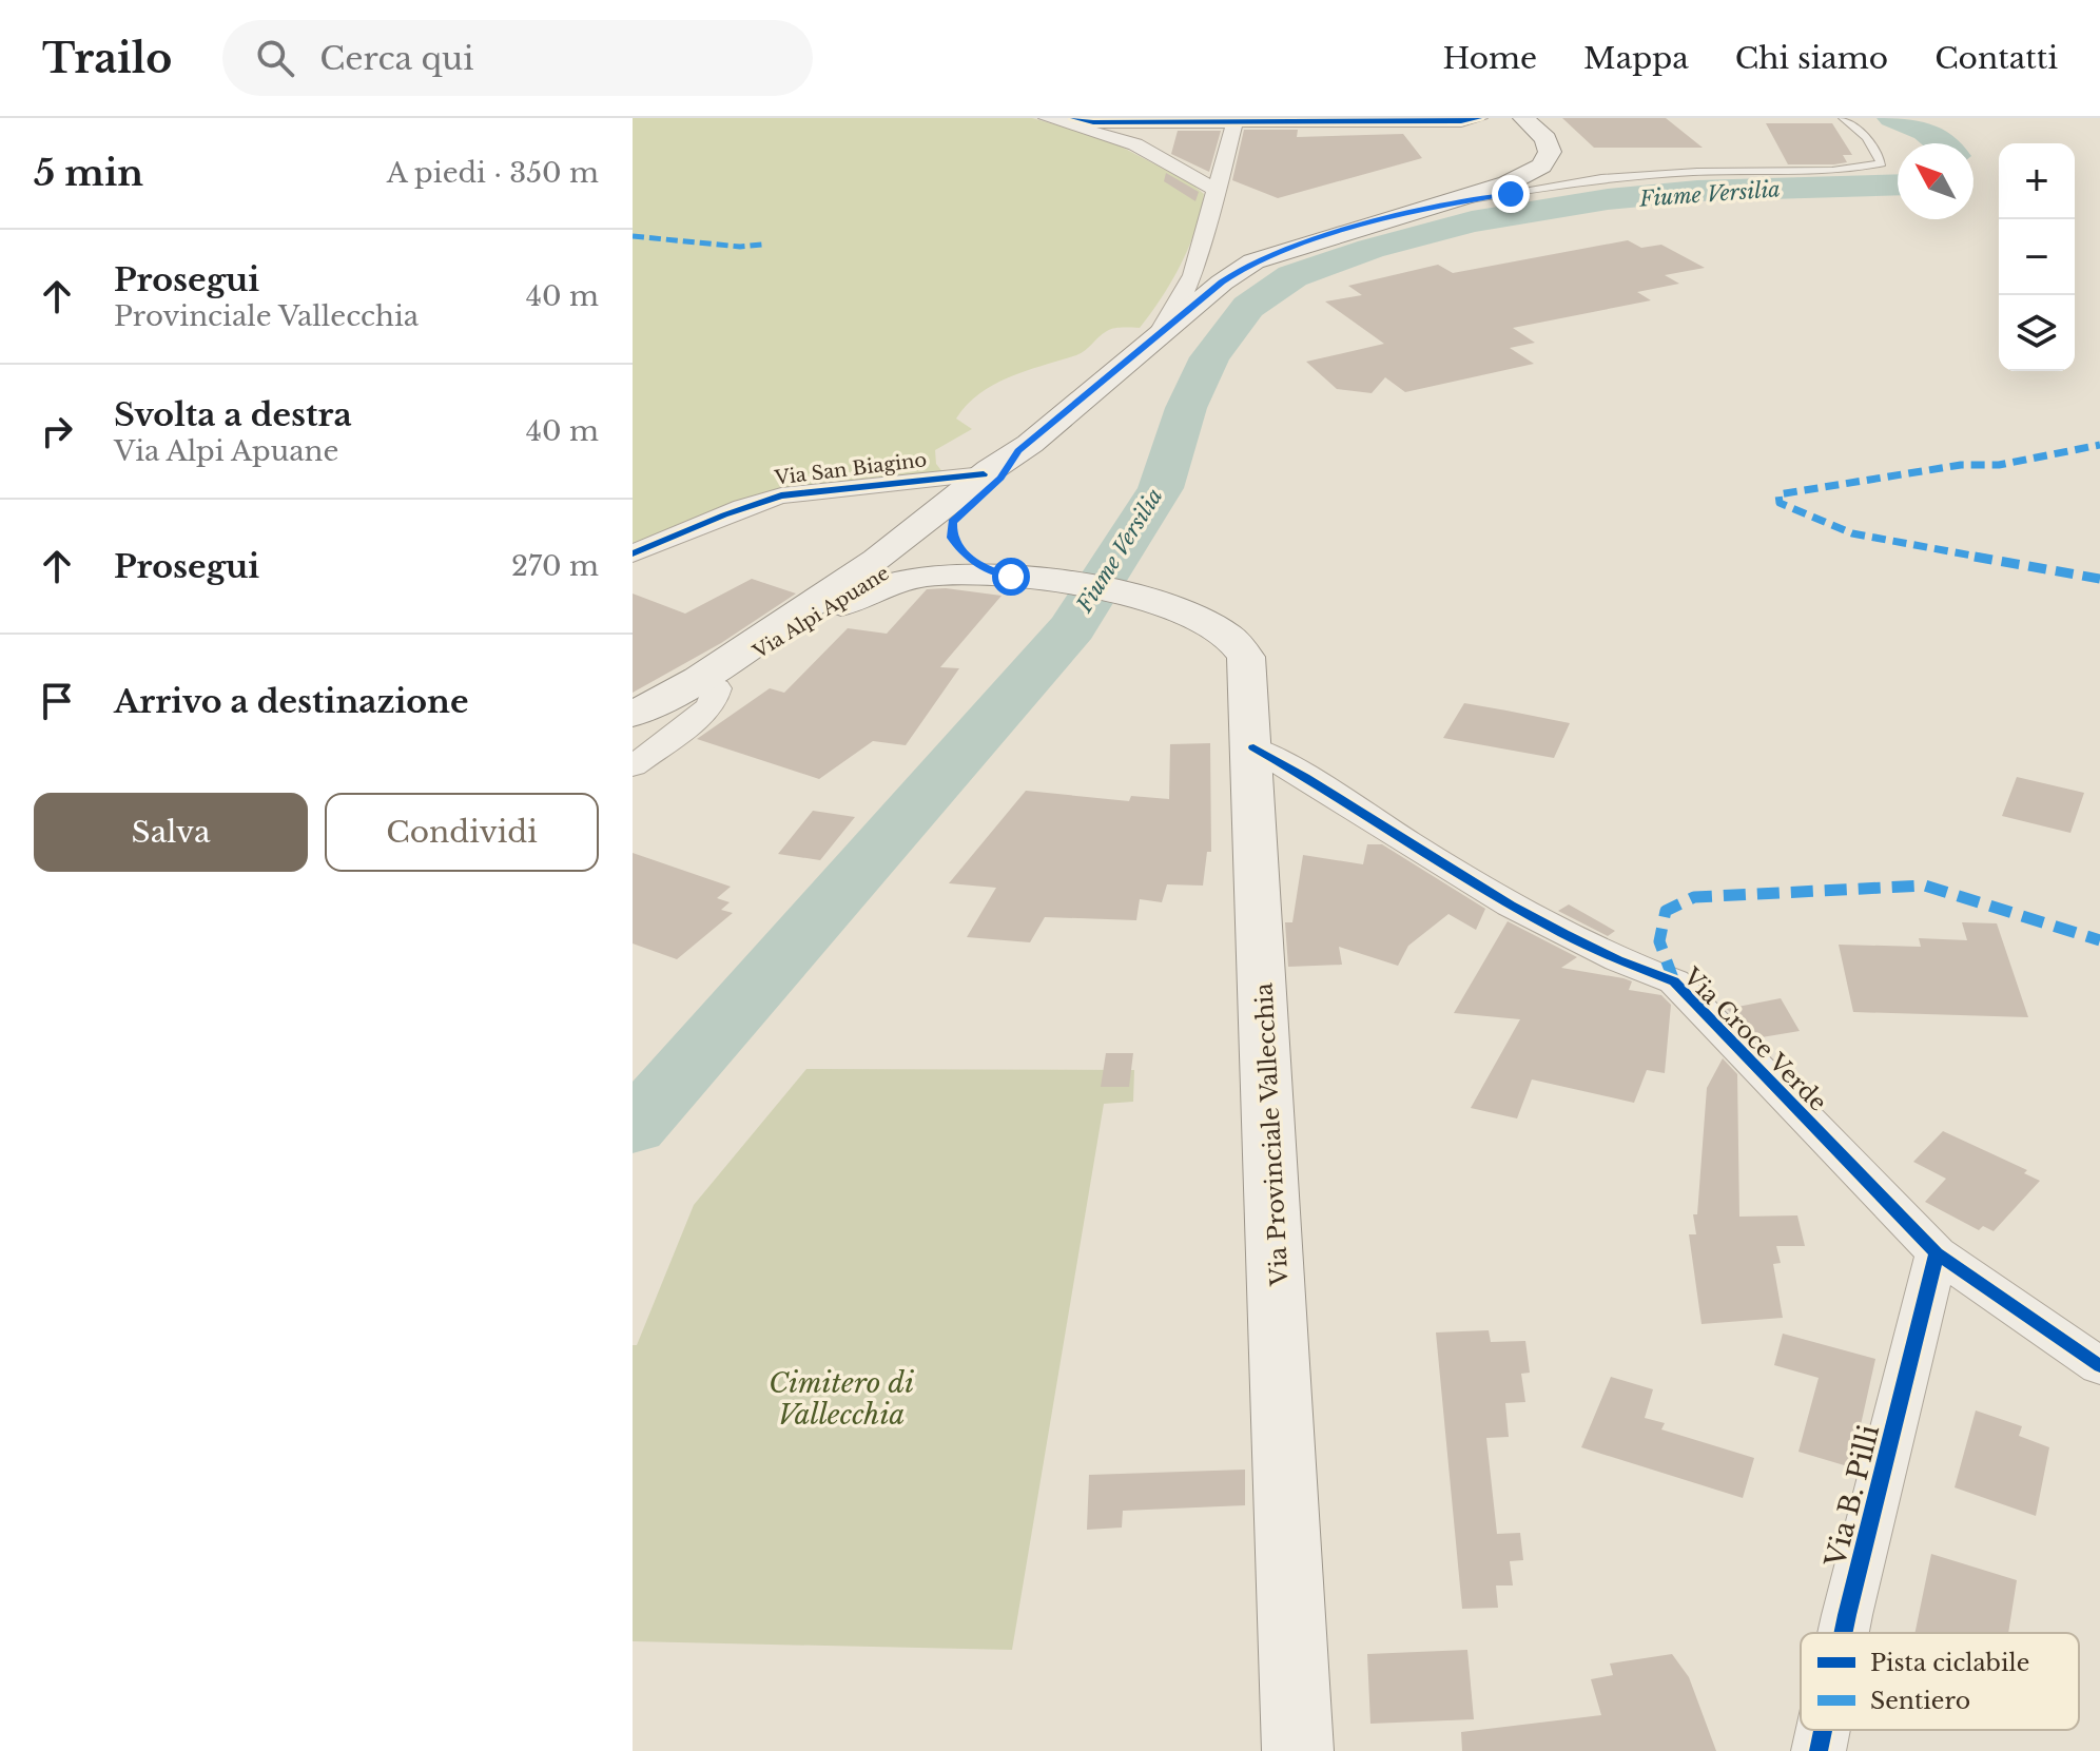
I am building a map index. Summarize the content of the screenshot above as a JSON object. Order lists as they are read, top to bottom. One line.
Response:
{"streets":{"main road":["Via Alpi Apuane","Via Provinciale Vallecchia"],"street":["Via San Biagino","Via Croce Verde","Via B. Pilli"]},"crossings":[["Via Alpi Apuane","Via Provinciale Vallecchia"],["Via Croce Verde","Via Provinciale Vallecchia"],["Via Croce Verde","Via B. Pilli"]],"water":["Fiume Versilia"],"parks":["Cimitero di Vallecchia"],"legend":["Pista ciclabile","Sentiero"],"north":"top left","page":{"header":"Trailo","search":"Cerca qui","nav":["Home","Mappa","Chi siamo","Contatti"],"heading":["5 min","A piedi · 350 m"],"map_buttons":["+","−"],"list":[["Prosegui","Provinciale Vallecchia","40 m"],["Svolta a destra","Via Alpi Apuane","40 m"],["Prosegui","270 m"],"Arrivo a destinazione"],"buttons":["Salva","Condividi"]}}
